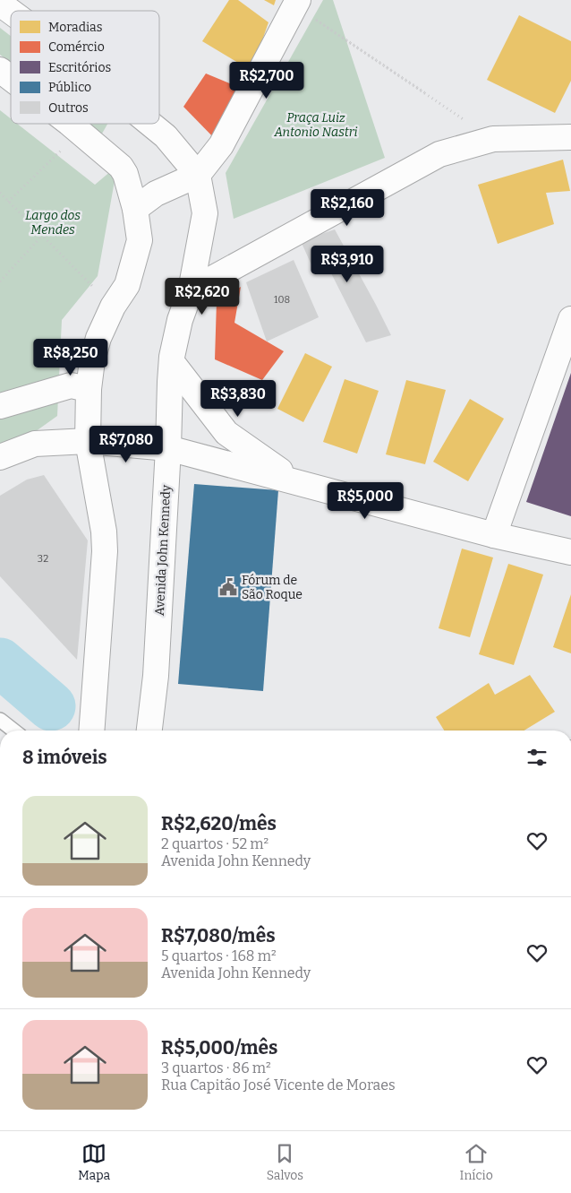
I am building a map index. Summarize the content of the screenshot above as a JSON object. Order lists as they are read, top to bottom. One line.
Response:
{"streets":{"main road":["Avenida John Kennedy"]},"parks":["Praça Luiz Antonio Nastri","Largo dos Mendes"],"places":{"public building":["Fórum de São Roque"]},"house_numbers":["108","32"],"legend":["Moradias","Comércio","Escritórios","Público","Outros"],"page":{"price":["R$2,700","R$2,160","R$3,910","R$2,620","R$8,250","R$3,830","R$7,080","R$5,000"],"heading":"8 imóveis","list":[{"name":"R$2,620/mês","note":"2 quartos · 52 m² · Avenida John Kennedy"},{"name":"R$7,080/mês","note":"5 quartos · 168 m² · Avenida John Kennedy"},{"name":"R$5,000/mês","note":"3 quartos · 86 m² · Rua Capitão José Vicente de Moraes"}],"tabs":["Mapa","Salvos","Início"]}}
